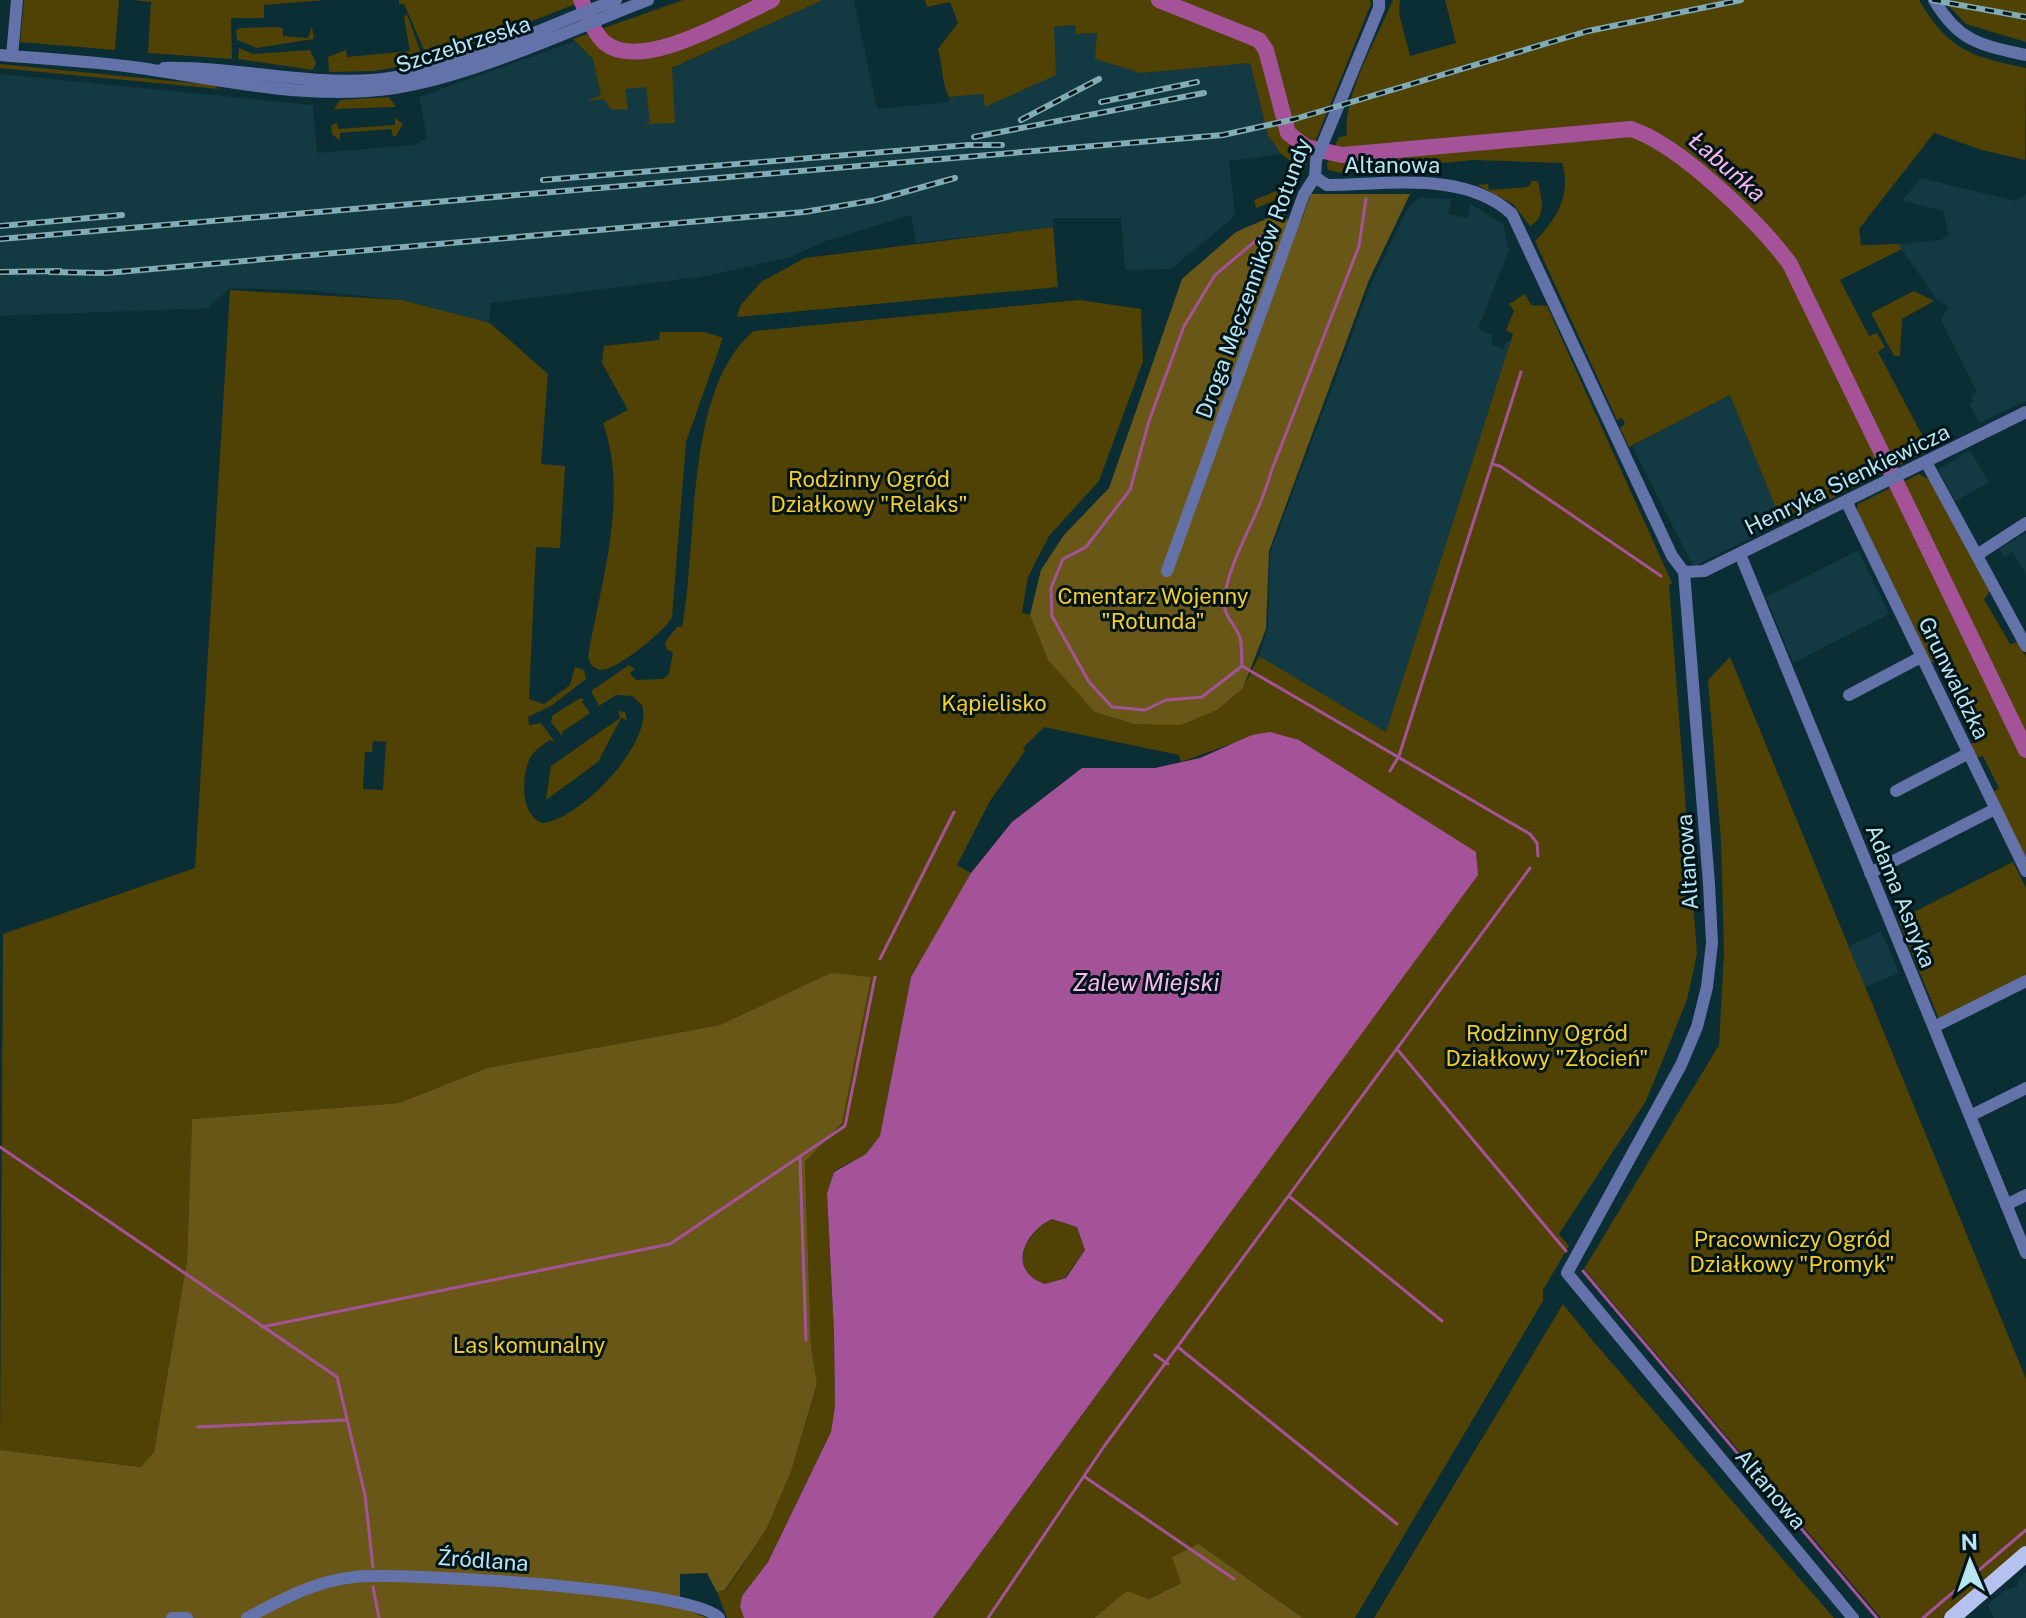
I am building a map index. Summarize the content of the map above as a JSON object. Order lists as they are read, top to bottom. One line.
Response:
{"streets":{"street":["Szczebrzeska","Altanowa","Droga Męczenników Rotundy","Henryka Sienkiewicza","Grunwaldzka","Adama Asnyka","Źródlana"]},"crossings":[["Altanowa","Droga Męczenników Rotundy"],["Altanowa","Henryka Sienkiewicza"],["Henryka Sienkiewicza","Grunwaldzka"],["Henryka Sienkiewicza","Adama Asnyka"]],"water":["Łabuńka","Zalew Miejski"],"parks":["Rodzinny Ogród Działkowy \"Relaks\"","Cmentarz Wojenny \"Rotunda\"","Kąpielisko","Rodzinny Ogród Działkowy \"Złocień\"","Pracowniczy Ogród Działkowy \"Promyk\"","Las komunalny"],"north":"top"}
